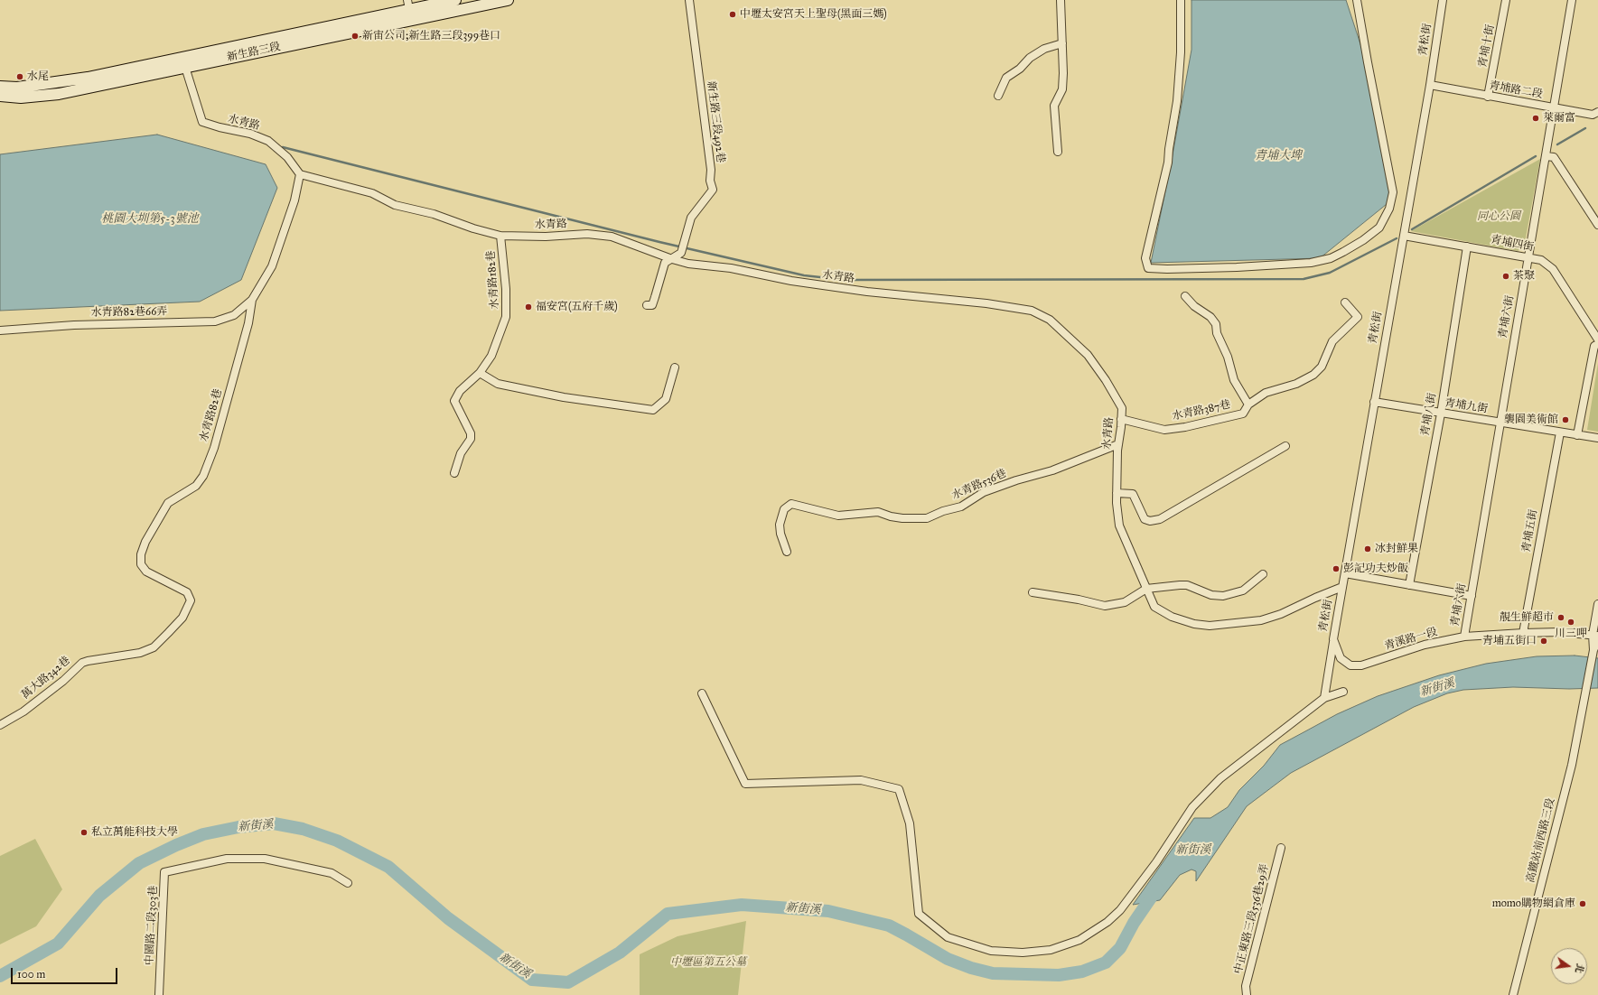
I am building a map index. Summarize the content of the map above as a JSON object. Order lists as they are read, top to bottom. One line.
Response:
{"streets":{"main road":["新生路三段"],"street":["青松街","青埔十街","青埔路二段","新生路三段492巷","水青路","青埔四街","水青路182巷","水青路82巷66弄","青埔六街","青埔九街","水青路387巷","青埔八街","水青路82巷","水青路536巷","青埔五街","青溪路一段","萬大路342巷","高鐵站前西路三段","中正東路三段536巷29弄","中園路二段303巷"]},"crossings":[["青松街","青埔路二段"],["青松街","水青路"],["青松街","青埔四街"],["青松街","青埔九街"],["青松街","青溪路一段"],["青埔十街","青埔路二段"],["新生路三段","水青路"],["青埔路二段","青埔六街"],["新生路三段492巷","水青路"],["水青路","水青路182巷"],["水青路","水青路387巷"],["水青路","水青路82巷"],["水青路","水青路536巷"],["青埔四街","青埔六街"],["青埔四街","青埔八街"],["水青路82巷66弄","水青路82巷"],["青埔六街","青埔九街"],["青埔六街","青溪路一段"],["青埔九街","青埔八街"],["青埔九街","青埔五街"],["水青路82巷","萬大路342巷"],["青埔五街","青溪路一段"],["青溪路一段","高鐵站前西路三段"]],"water":["青埔大埤","桃園大圳第5-3號池","新街溪"],"parks":["同心公園","中壢區第五公墓"],"places":["中壢太安宮天上聖母(黑面三媽)","新宙公司;新生路三段399巷口","水尾","萊爾富","茶聚","福安宮(五府千歲)","襲園美術館","冰封鮮果","彭記功夫炒飯","靚生鮮超市","川三呷","青埔五街口","私立萬能科技大學","momo購物網倉庫"],"scale_bar":"100 m","north":"right"}
